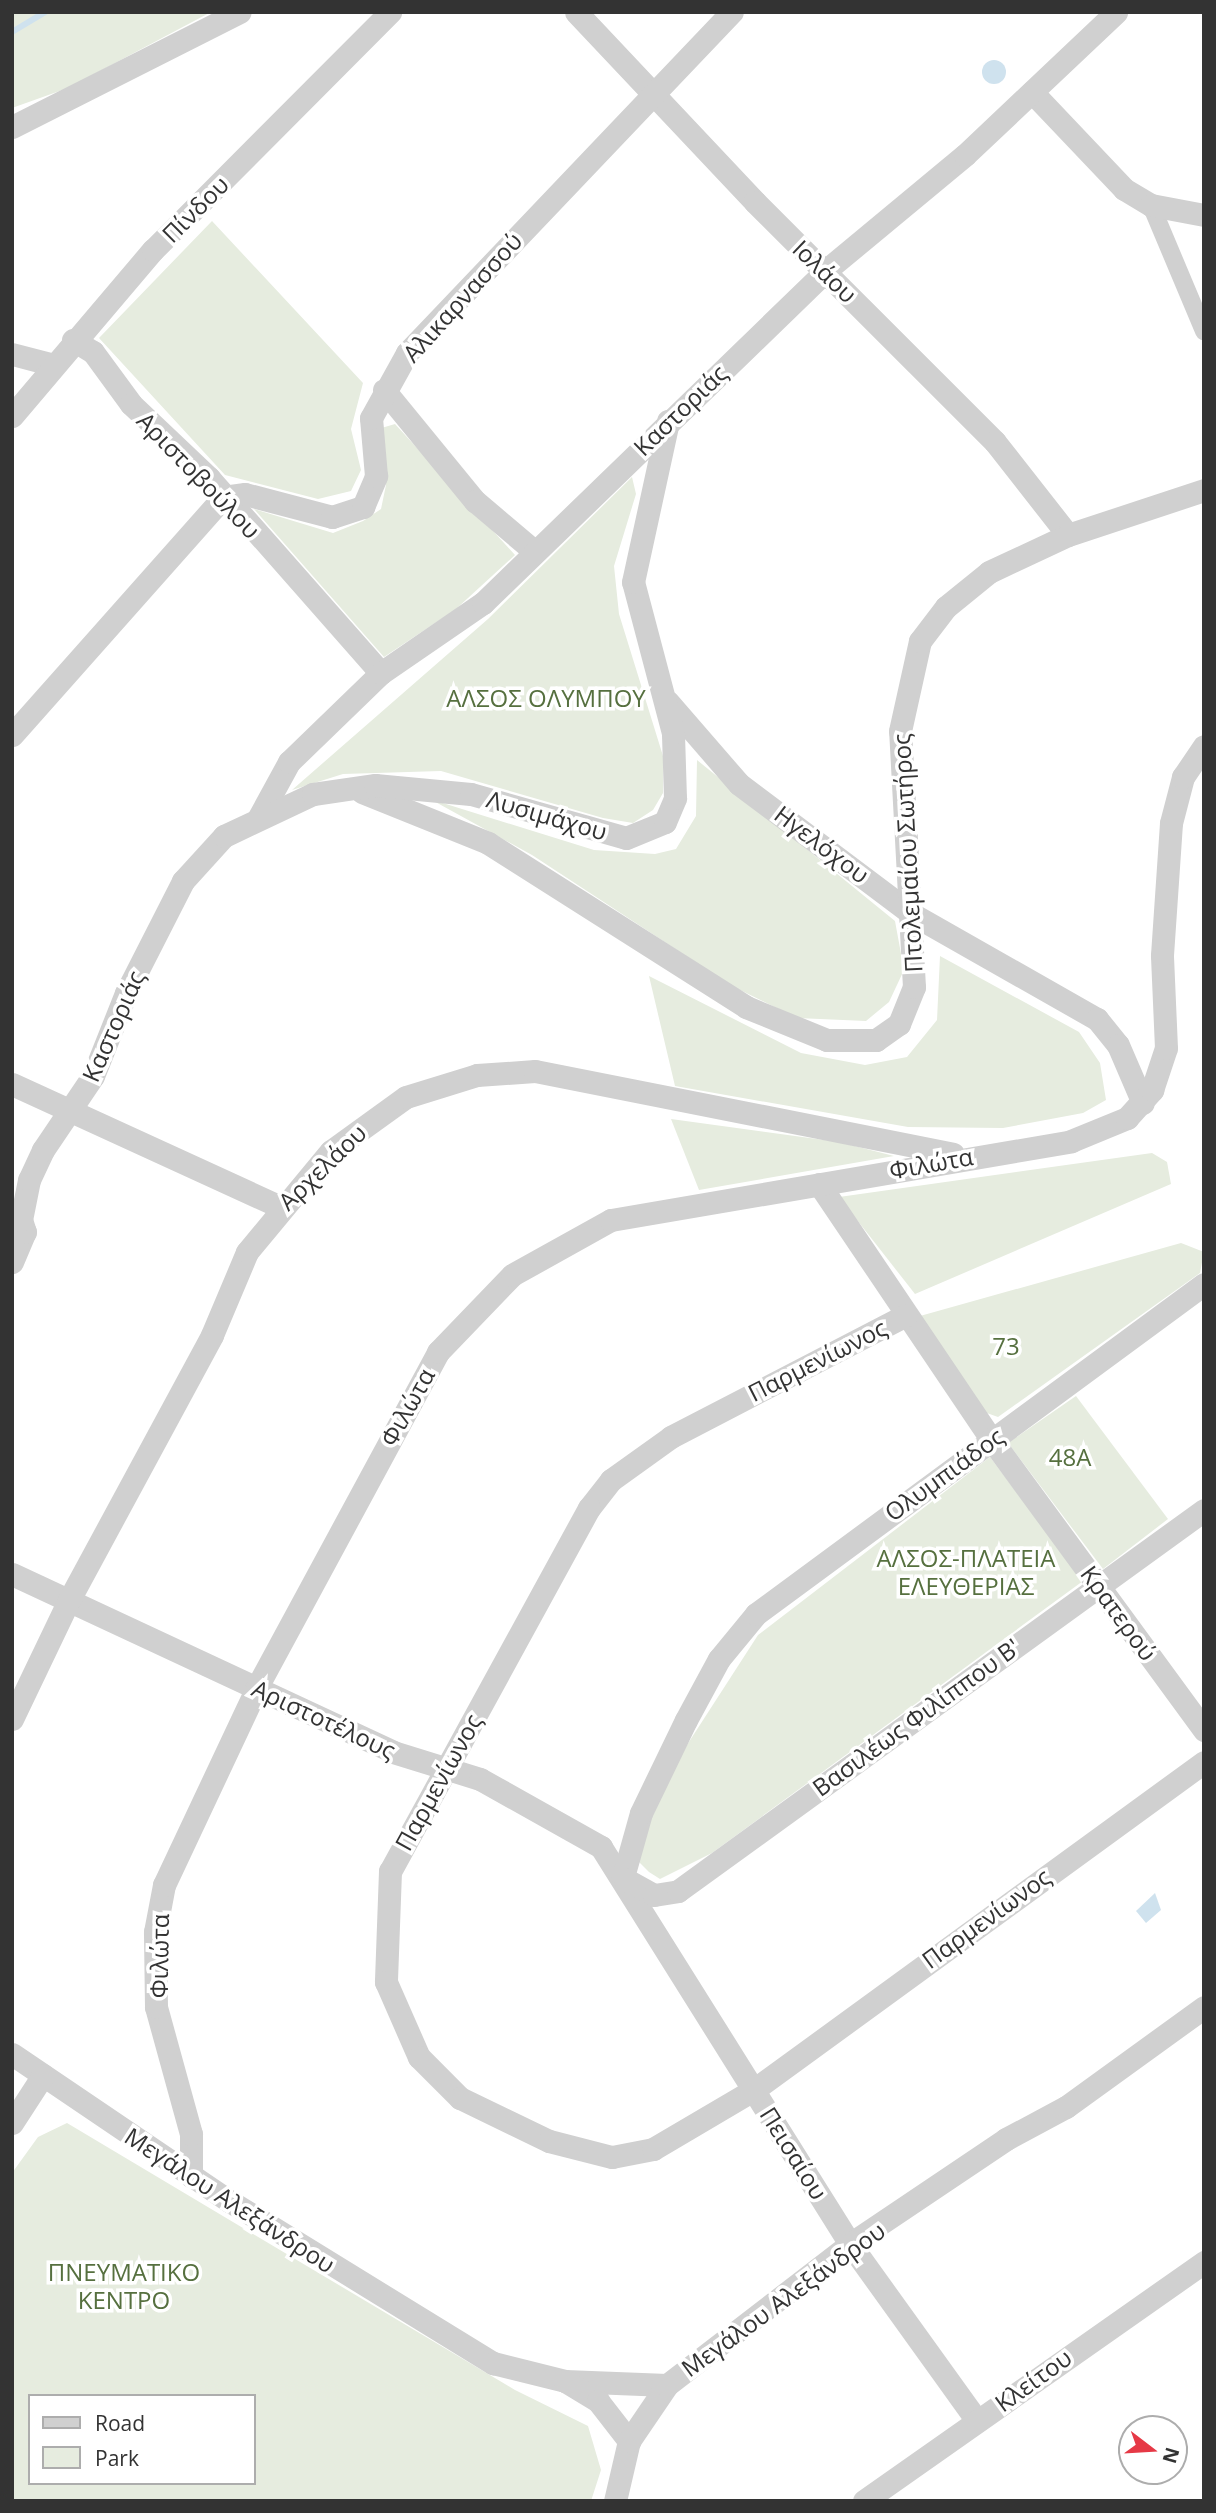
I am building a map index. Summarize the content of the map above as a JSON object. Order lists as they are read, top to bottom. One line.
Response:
{"streets":{"street":["Πίνδου","Ιολάου","Αλικαρνασσού","Καστοριάς","Αριστοβούλου","Λυσιμάχου","Ηγελόχου","Πτολεμαίου Σωτήρος","Φιλώτα","Αρχελάου","Παρμενίωνος","Ολυμπιάδος","Κρατερού","Βασιλέως Φιλίππου Β'","Αριστοτέλους","Πεισαίου","Μεγάλου Αλεξάνδρου","Κλείτου"]},"crossings":[["Πίνδου","Αριστοβούλου"],["Ιολάου","Αλικαρνασσού"],["Ιολάου","Καστοριάς"],["Ιολάου","Πτολεμαίου Σωτήρος"],["Αλικαρνασσού","Αριστοβούλου"],["Καστοριάς","Αριστοβούλου"],["Καστοριάς","Λυσιμάχου"],["Καστοριάς","Πτολεμαίου Σωτήρος"],["Λυσιμάχου","Ηγελόχου"],["Λυσιμάχου","Πτολεμαίου Σωτήρος"],["Ηγελόχου","Πτολεμαίου Σωτήρος"],["Ηγελόχου","Φιλώτα"],["Φιλώτα","Αρχελάου"],["Φιλώτα","Κρατερού"],["Φιλώτα","Αριστοτέλους"],["Φιλώτα","Μεγάλου Αλεξάνδρου"],["Αρχελάου","Αριστοτέλους"],["Παρμενίωνος","Κρατερού"],["Παρμενίωνος","Αριστοτέλους"],["Παρμενίωνος","Πεισαίου"],["Ολυμπιάδος","Κρατερού"],["Ολυμπιάδος","Βασιλέως Φιλίππου Β'"],["Ολυμπιάδος","Αριστοτέλους"],["Ολυμπιάδος","Πεισαίου"],["Κρατερού","Βασιλέως Φιλίππου Β'"],["Βασιλέως Φιλίππου Β'","Αριστοτέλους"],["Βασιλέως Φιλίππου Β'","Πεισαίου"],["Αριστοτέλους","Πεισαίου"],["Πεισαίου","Μεγάλου Αλεξάνδρου"],["Πεισαίου","Κλείτου"]],"parks":["ΑΛΣΟΣ ΟΛΥΜΠΟΥ","73","48Α","ΑΛΣΟΣ-ΠΛΑΤΕΙΑ ΕΛΕΥΘΕΡΙΑΣ","ΠΝΕΥΜΑΤΙΚΟ ΚΕΝΤΡΟ"],"legend":["Road","Park"],"north":"right"}
